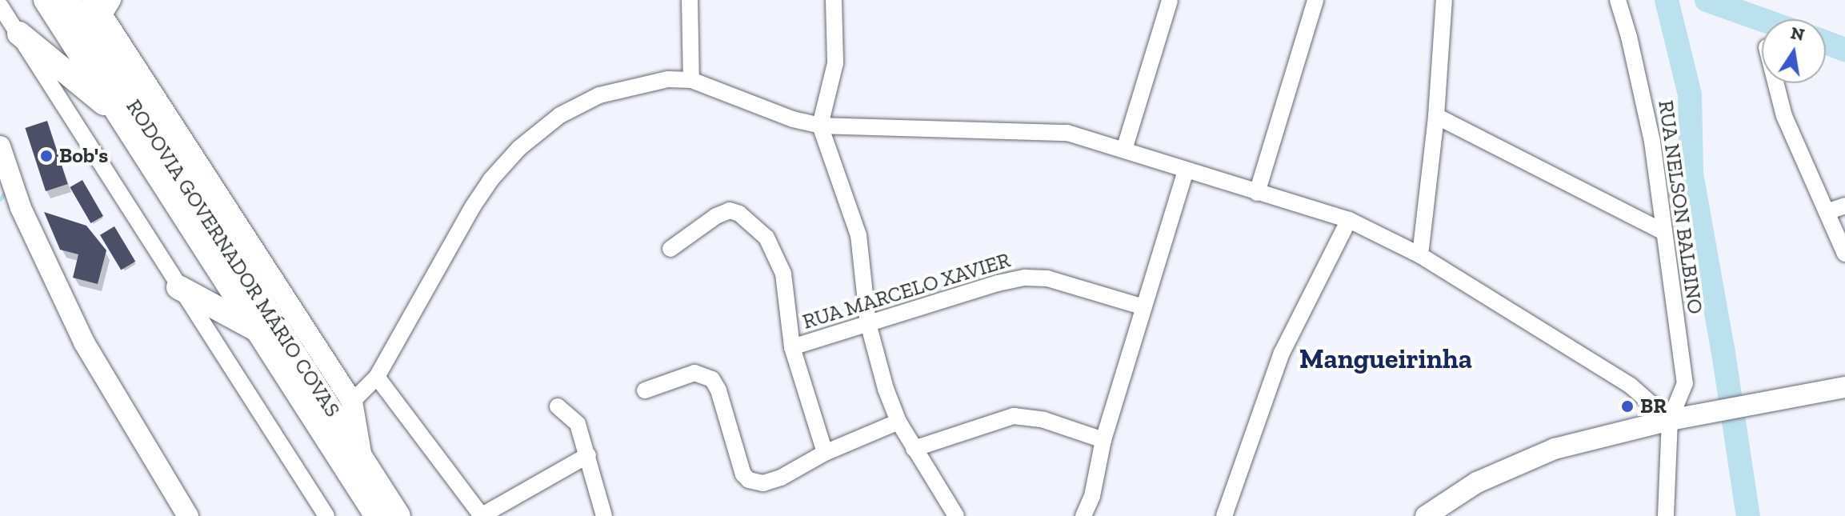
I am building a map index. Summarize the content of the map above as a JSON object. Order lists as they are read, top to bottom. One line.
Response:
{"streets":{"highway":["RODOVIA GOVERNADOR MÁRIO COVAS"],"street":["RUA NELSON BALBINO","RUA MARCELO XAVIER"]},"districts":["Mangueirinha"],"places":["Bob's","BR"],"north":"top"}
